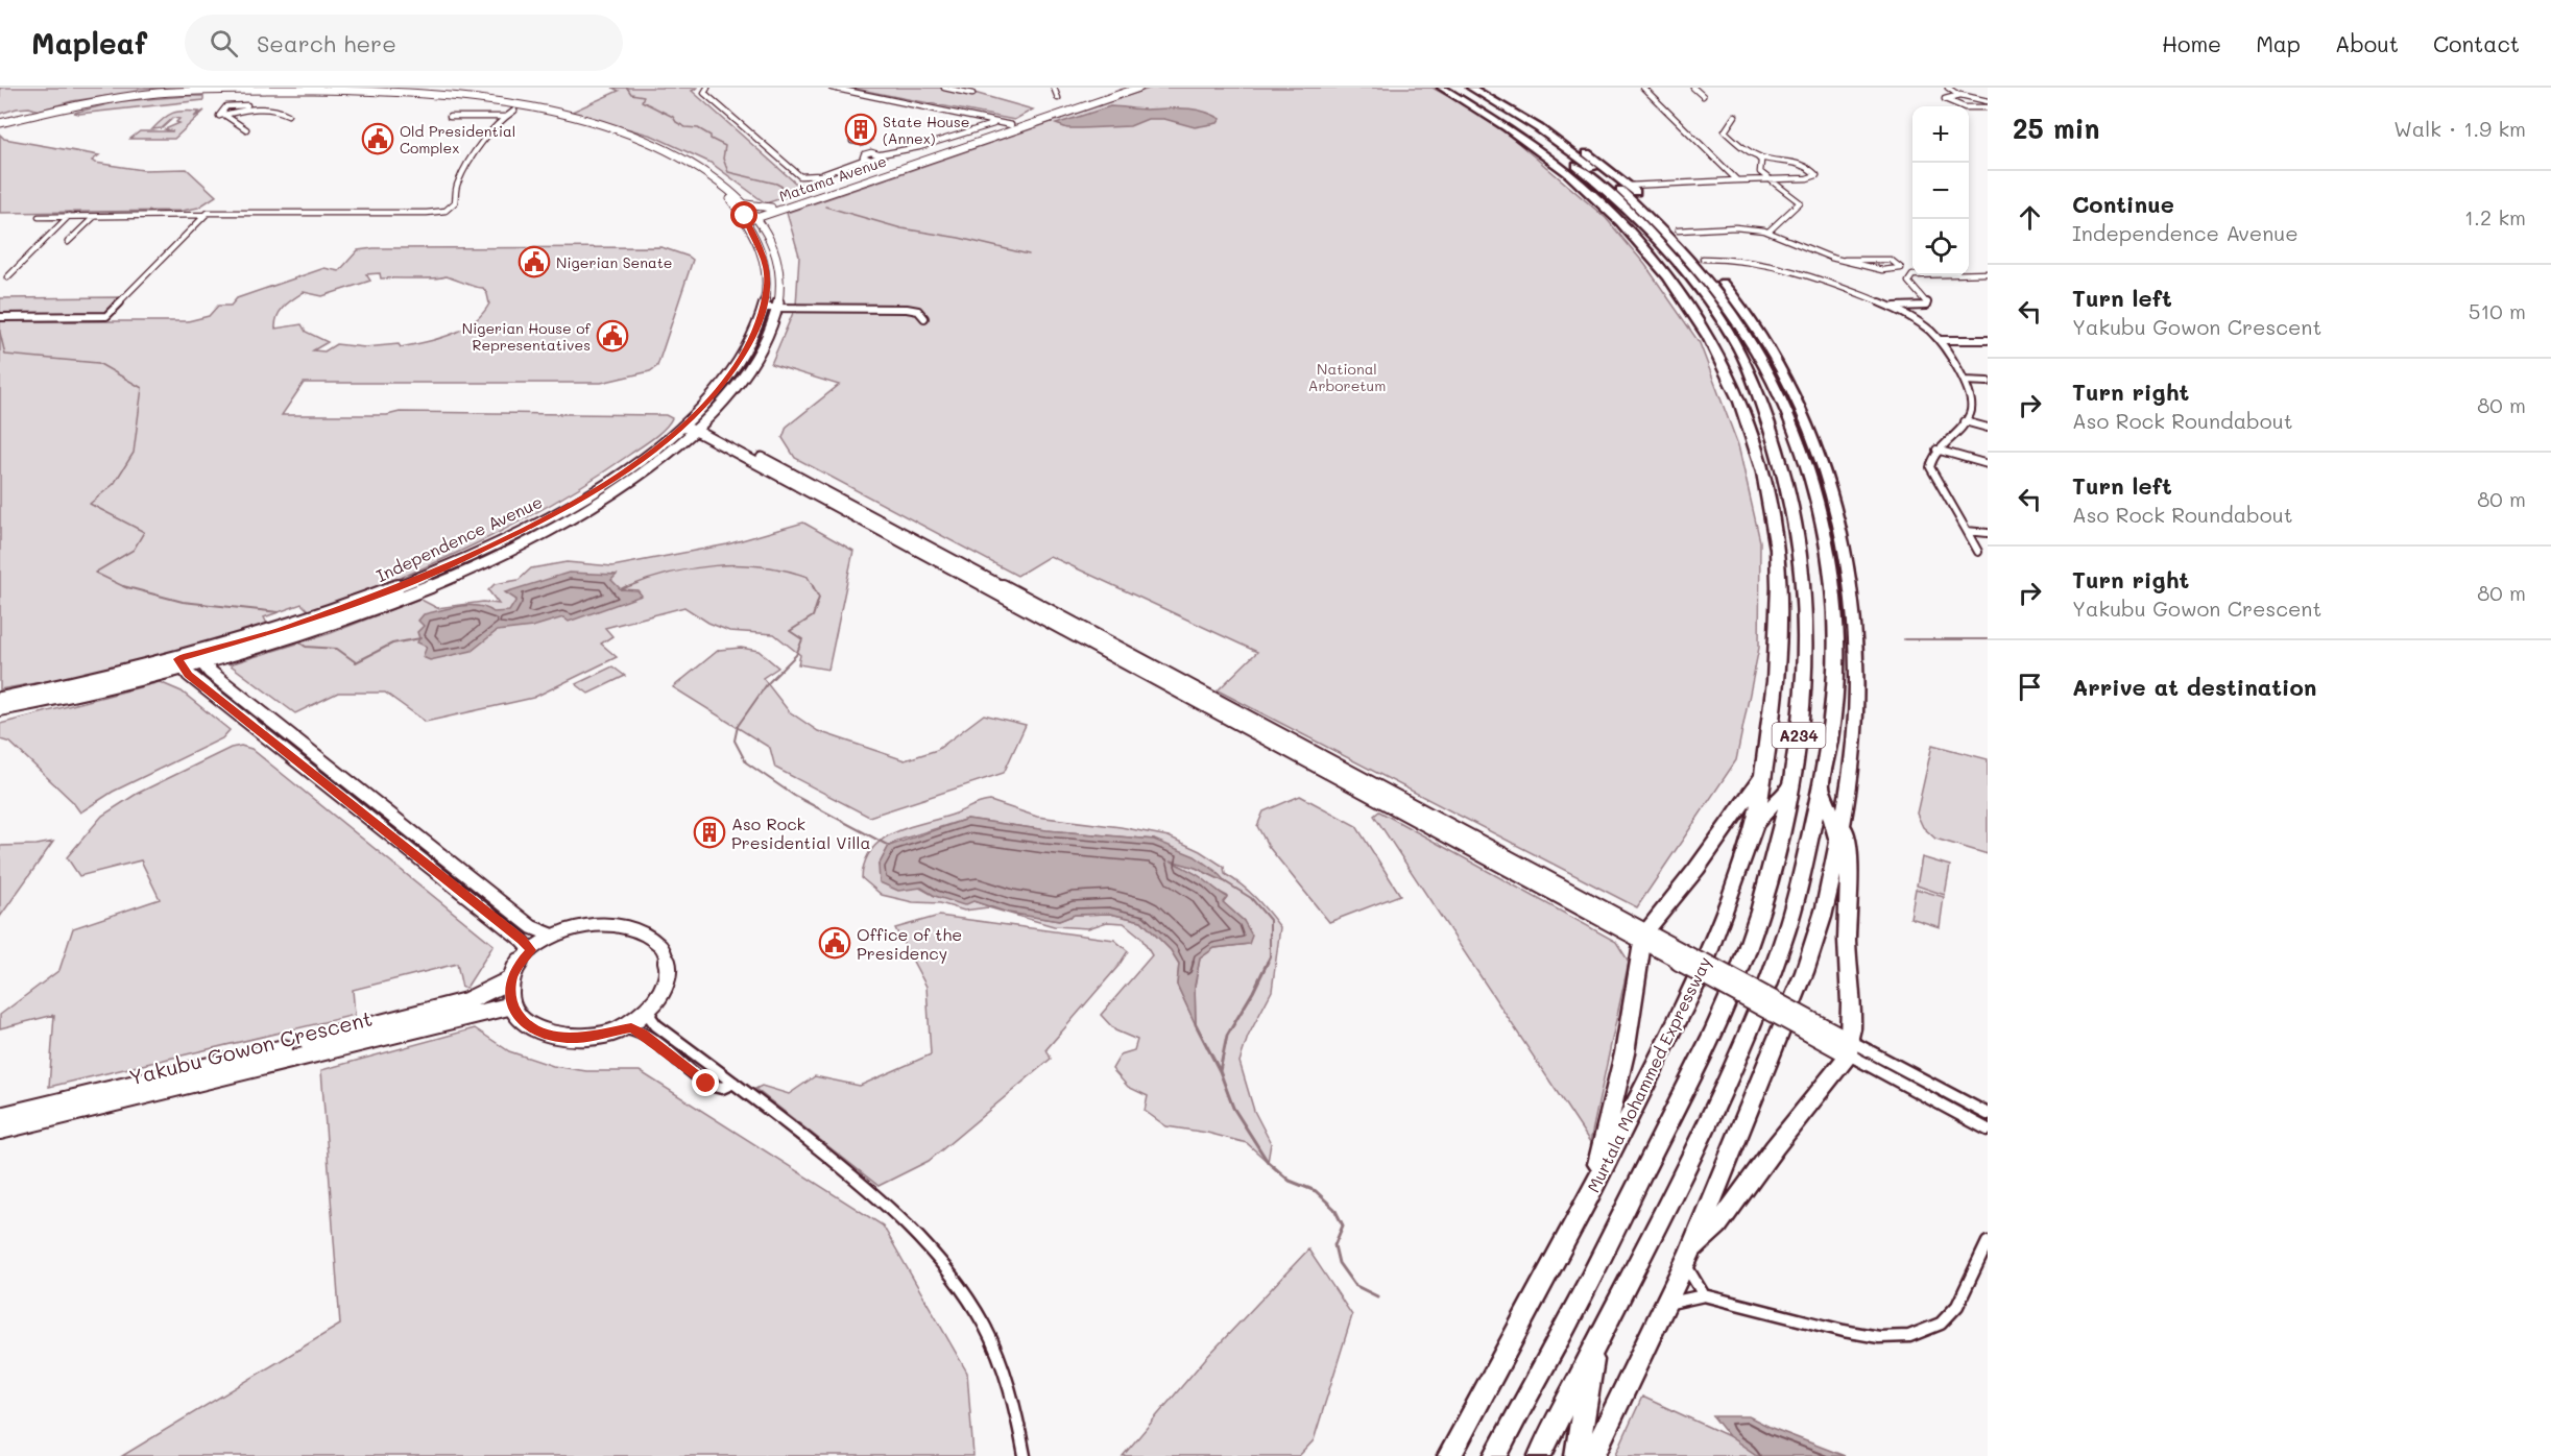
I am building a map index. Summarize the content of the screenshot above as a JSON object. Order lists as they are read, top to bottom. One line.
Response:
{"streets":{"highway":["A234","Murtala Mohammed Expressway"],"main road":["Matama Avenue","Independence Avenue","Yakubu Gowon Crescent"]},"crossings":[["Matama Avenue","Independence Avenue"]],"parks":["National Arboretum"],"places":{"building":["State House (Annex)","Aso Rock Presidential Villa"],"public building":["Old Presidential Complex","Nigerian Senate","Nigerian House of Representatives","Office of the Presidency"]},"page":{"header":"Mapleaf","search":"Search here","nav":["Home","Map","About","Contact"],"heading":["25 min","Walk · 1.9 km"],"map_buttons":["+","−"],"list":[["Continue","Independence Avenue","1.2 km"],["Turn left","Yakubu Gowon Crescent","510 m"],["Turn right","Aso Rock Roundabout","80 m"],["Turn left","Aso Rock Roundabout","80 m"],["Turn right","Yakubu Gowon Crescent","80 m"],"Arrive at destination"]}}
